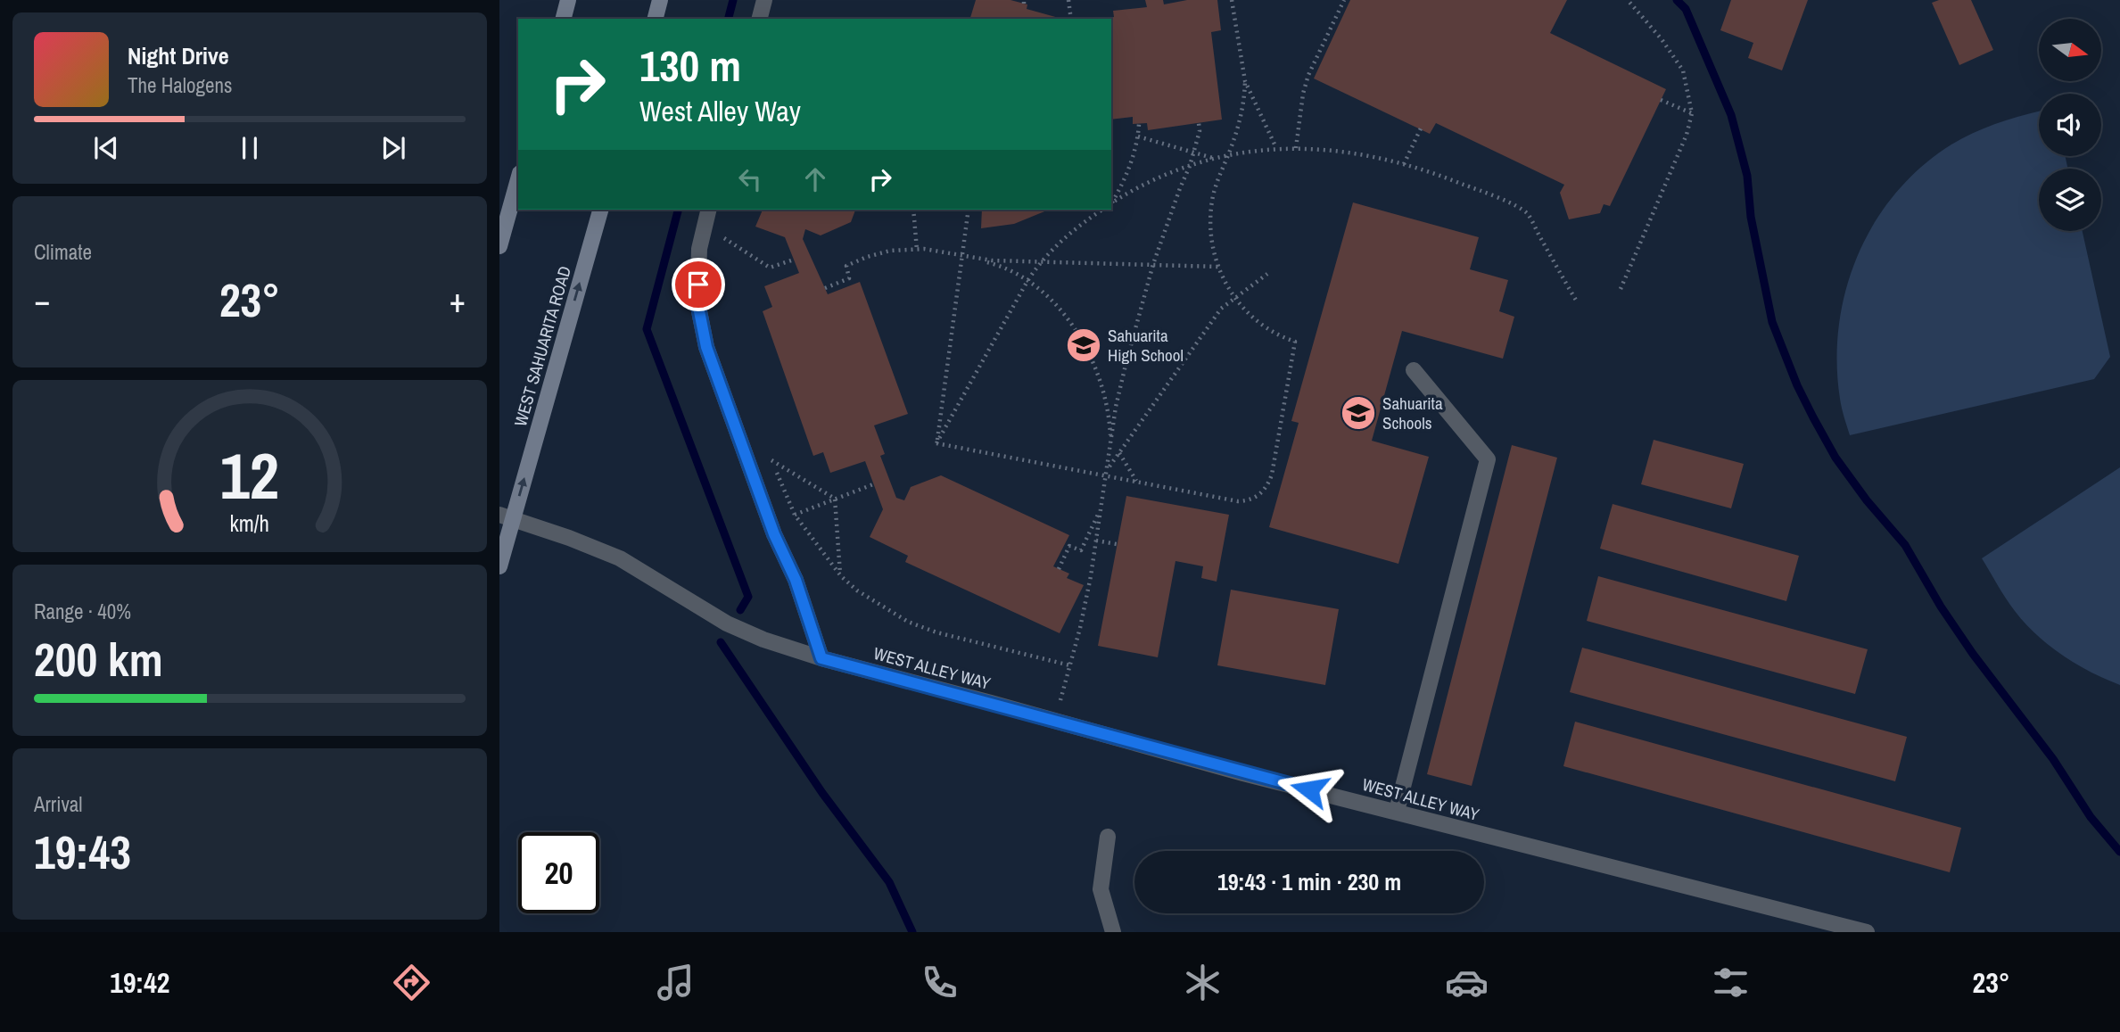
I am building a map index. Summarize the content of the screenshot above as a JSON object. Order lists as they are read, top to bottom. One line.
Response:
{"streets":{"main road":["WEST SAHUARITA ROAD"],"street":["WEST ALLEY WAY"]},"crossings":[["WEST SAHUARITA ROAD","WEST ALLEY WAY"]],"one_way":["WEST SAHUARITA ROAD"],"places":{"school or university":["Sahuarita High School","Sahuarita Schools"]},"north":"right","page":{"turn":["130 m","West Alley Way"],"song":["Night Drive","The Halogens"],"tile":["Climate",["Range · 40%","200 km"],["Arrival","19:43"]],"heat":["−","23°","+"],"limit":"20","trip":"19:43 · 1 min · 230 m","tabs":["19:42","23°"],"gauge":["12","km/h"]}}
